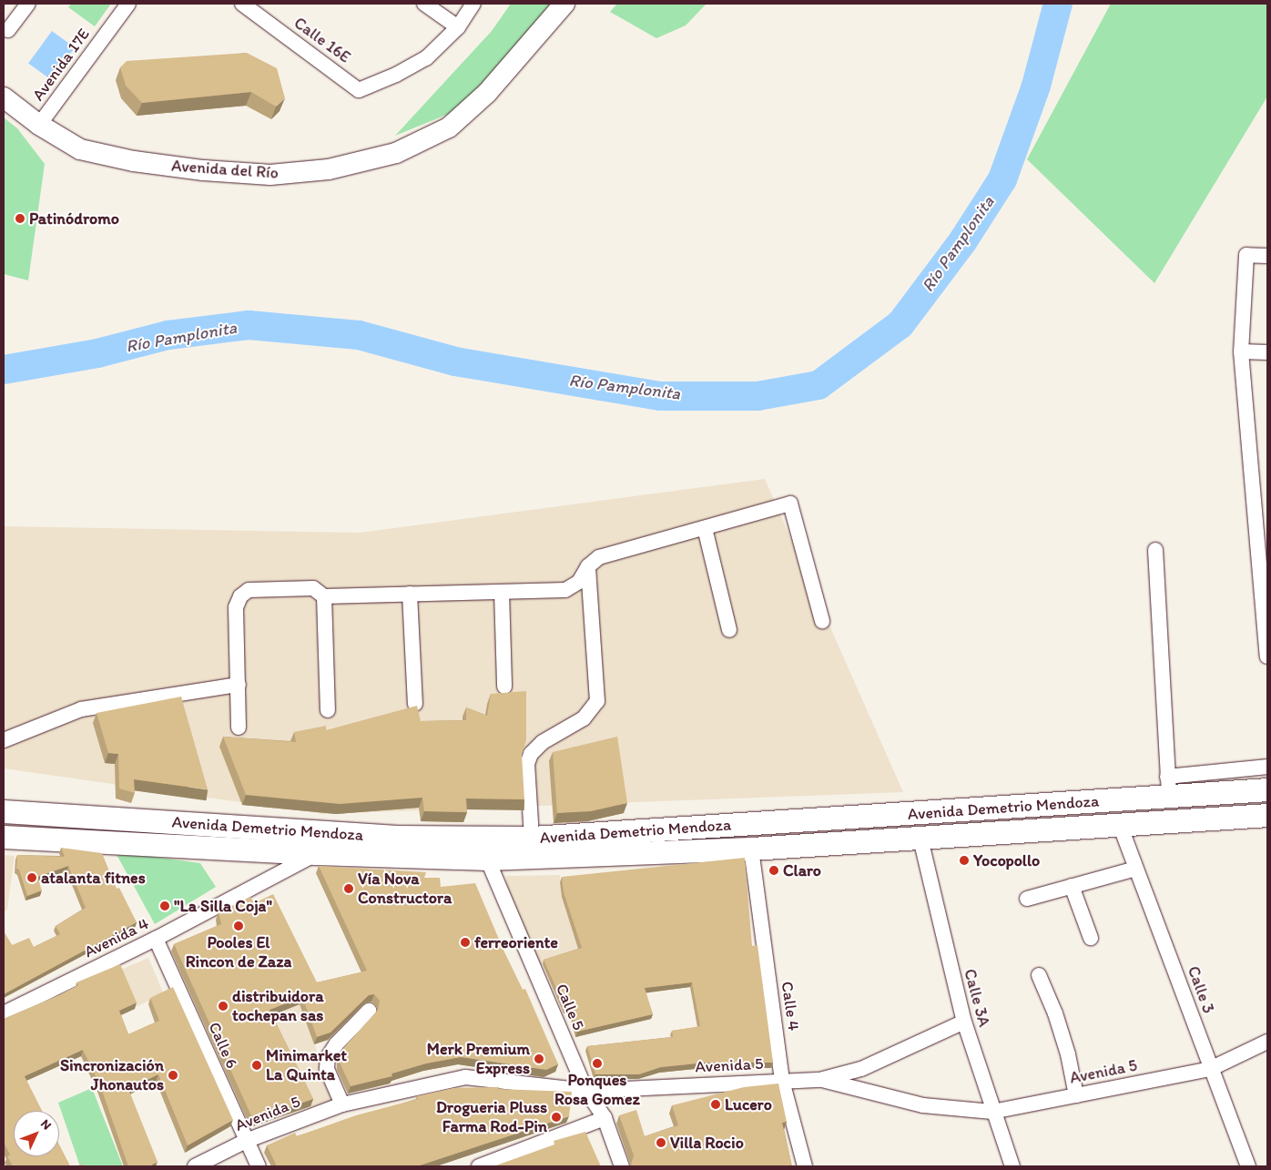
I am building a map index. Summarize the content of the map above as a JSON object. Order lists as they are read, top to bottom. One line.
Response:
{"streets":{"main road":["Avenida del Río","Avenida Demetrio Mendoza"],"street":["Calle 16E","Avenida 17E","Avenida 4","Calle 3","Calle 3A","Calle 4","Calle 5","Calle 6","Avenida 5"]},"crossings":[["Avenida 17E","Avenida del Río"],["Avenida Demetrio Mendoza","Avenida 4"],["Avenida Demetrio Mendoza","Calle 3"],["Avenida Demetrio Mendoza","Calle 3A"],["Avenida Demetrio Mendoza","Calle 4"],["Avenida Demetrio Mendoza","Calle 5"],["Avenida 4","Calle 6"],["Calle 3","Avenida 5"],["Calle 3A","Avenida 5"],["Calle 4","Avenida 5"],["Calle 5","Avenida 5"],["Calle 6","Avenida 5"]],"water":["Río Pamplonita"],"places":["Patinódromo","Yocopollo","Claro","atalanta fitnes","Vía Nova Constructora","\"La Silla Coja\"","Pooles El Rincon de Zaza","ferreoriente","distribuidora tochepan sas","Merk Premium Express","Ponques Rosa Gomez","Minimarket La Quinta","Sincronización Jhonautos","Lucero","Drogueria Pluss Farma Rod-Pin","Villa Rocio"],"north":"top right"}
